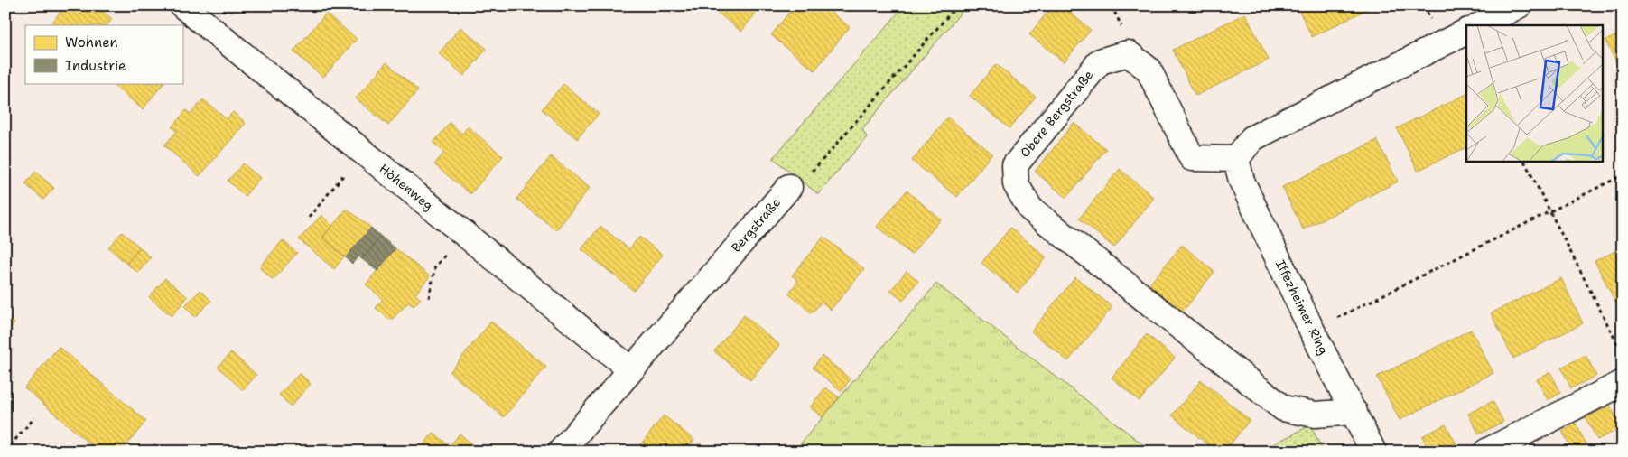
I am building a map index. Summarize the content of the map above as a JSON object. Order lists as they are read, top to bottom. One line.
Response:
{"streets":{"street":["Obere Bergstraße","Höhenweg","Bergstraße","Iffezheimer Ring"]},"crossings":[["Obere Bergstraße","Iffezheimer Ring"],["Höhenweg","Bergstraße"]],"legend":["Wohnen","Industrie"]}
